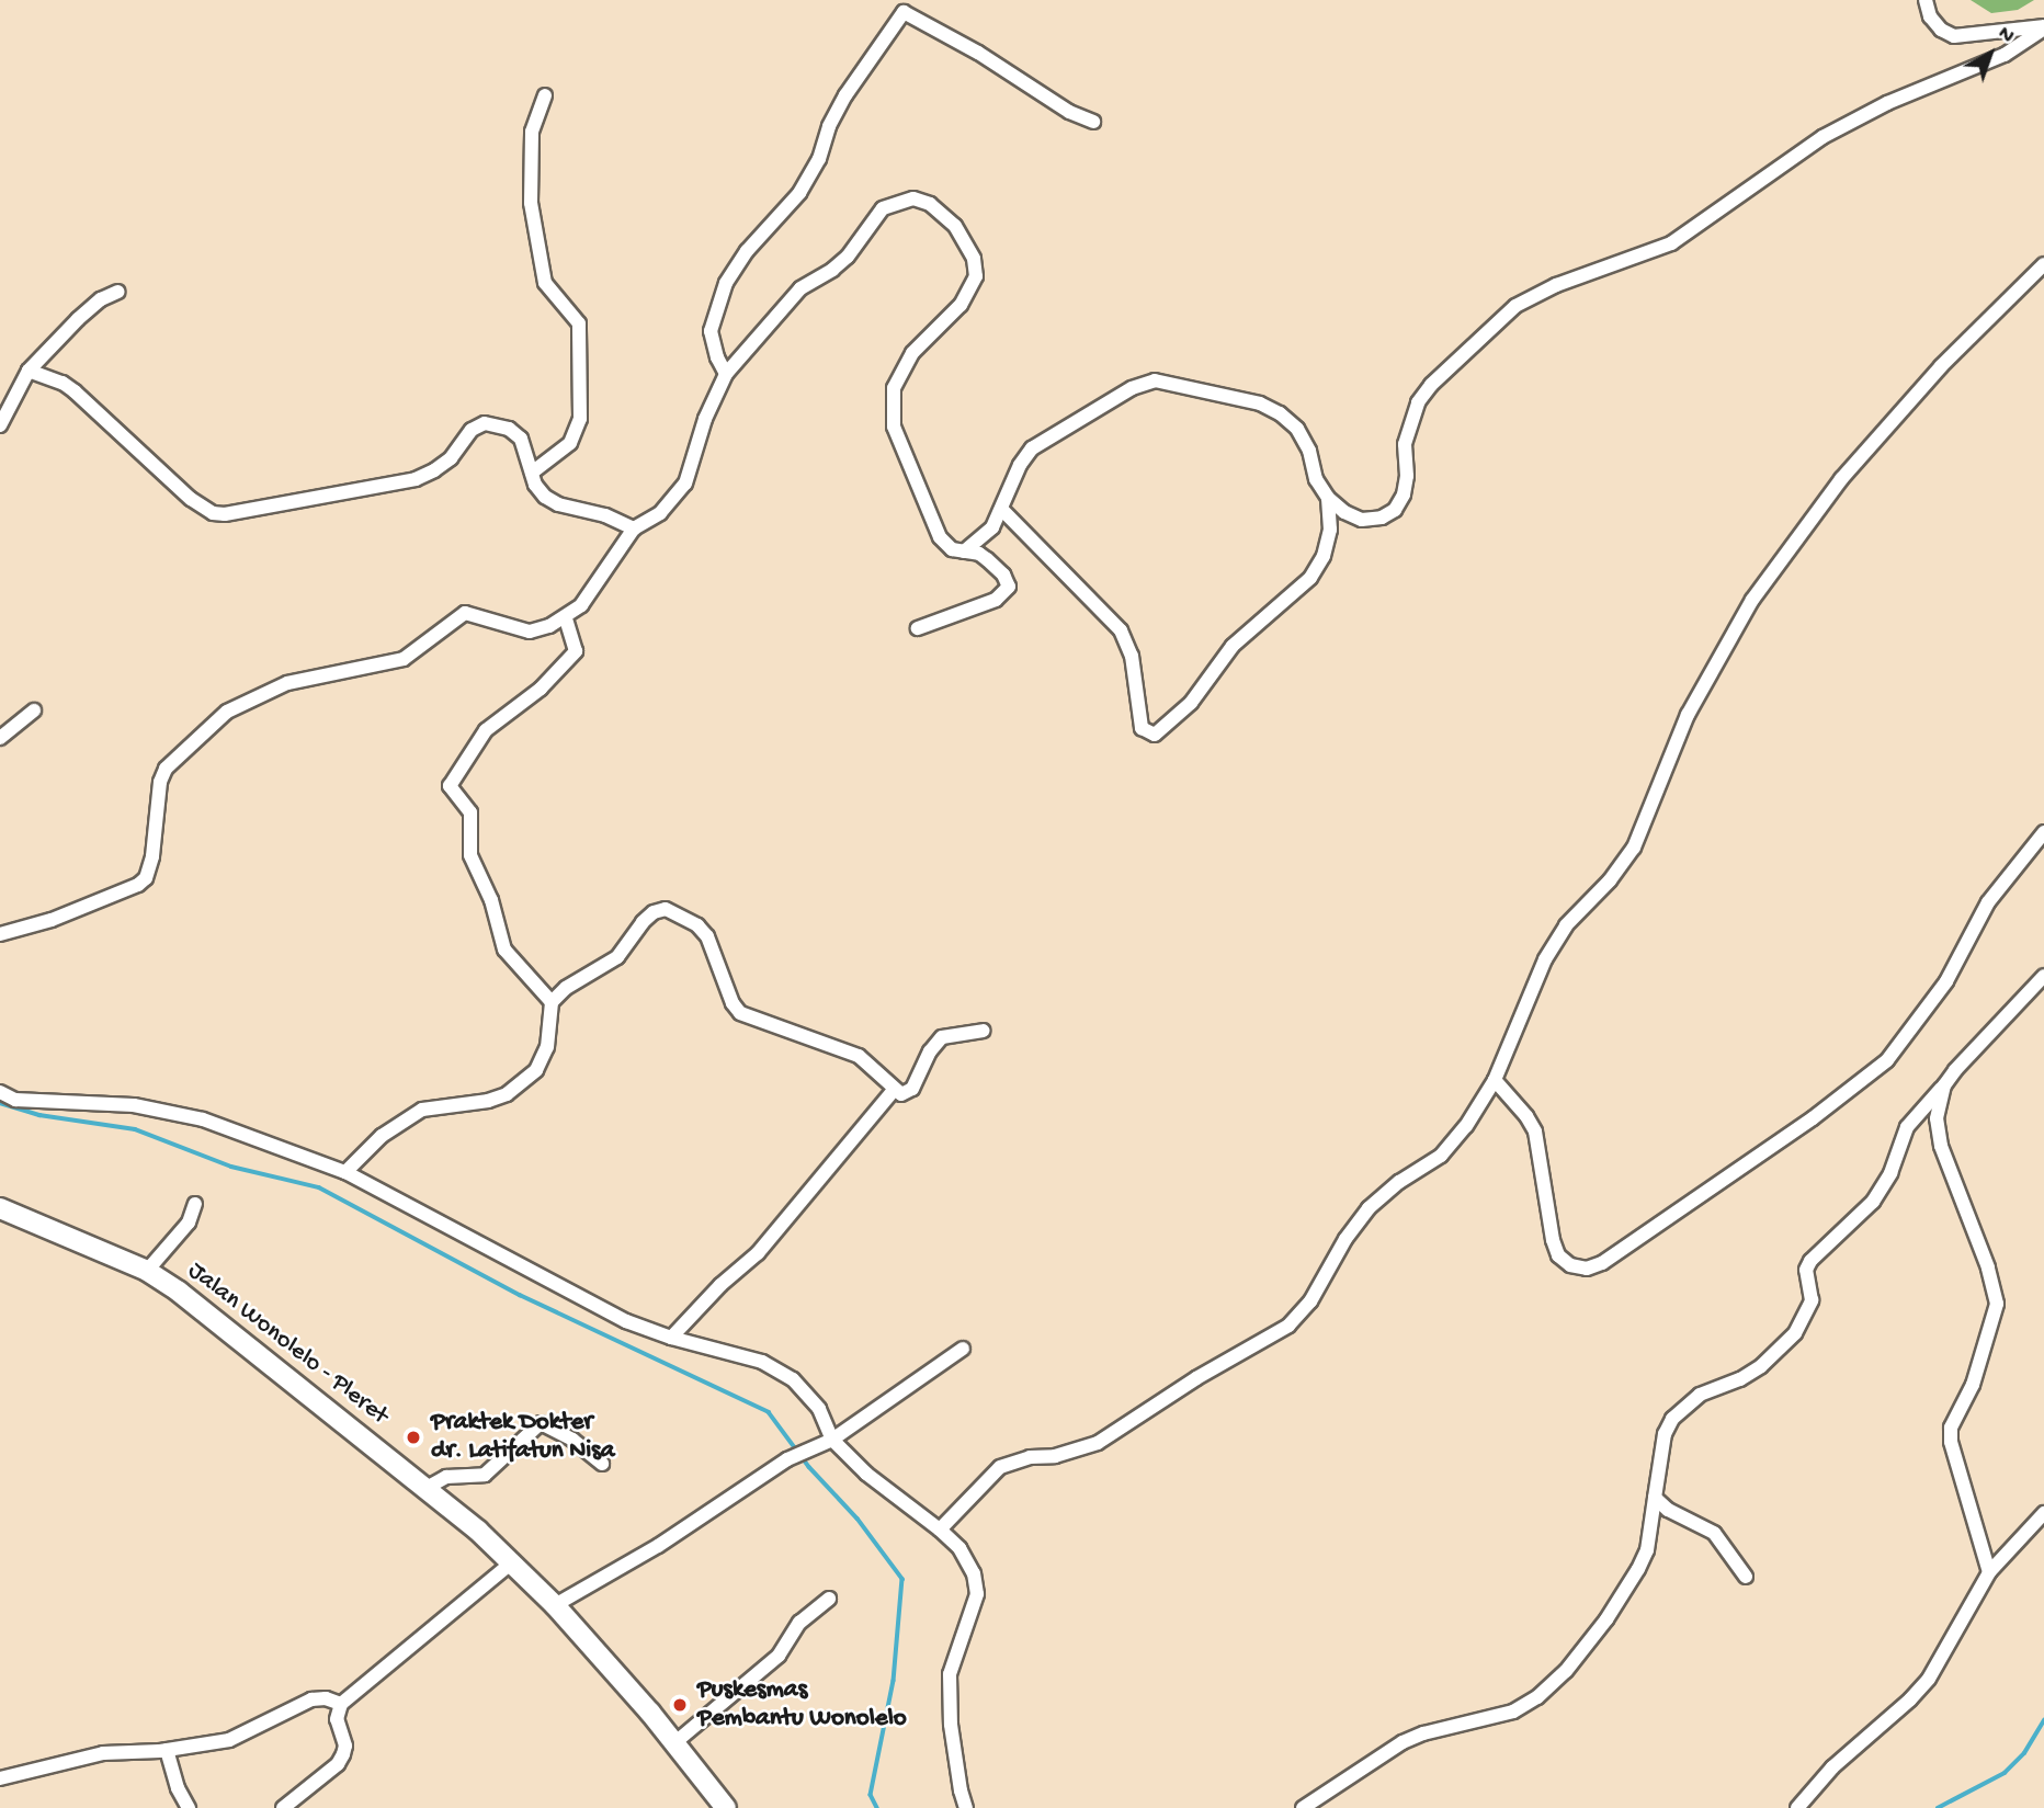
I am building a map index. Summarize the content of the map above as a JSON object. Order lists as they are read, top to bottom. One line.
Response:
{"streets":{"main road":["Jalan Wonolelo - Pleret"]},"places":["Praktek Dokter dr. Latifatun Nisa","Puskesmas Pembantu Wonolelo"],"north":"top right"}
